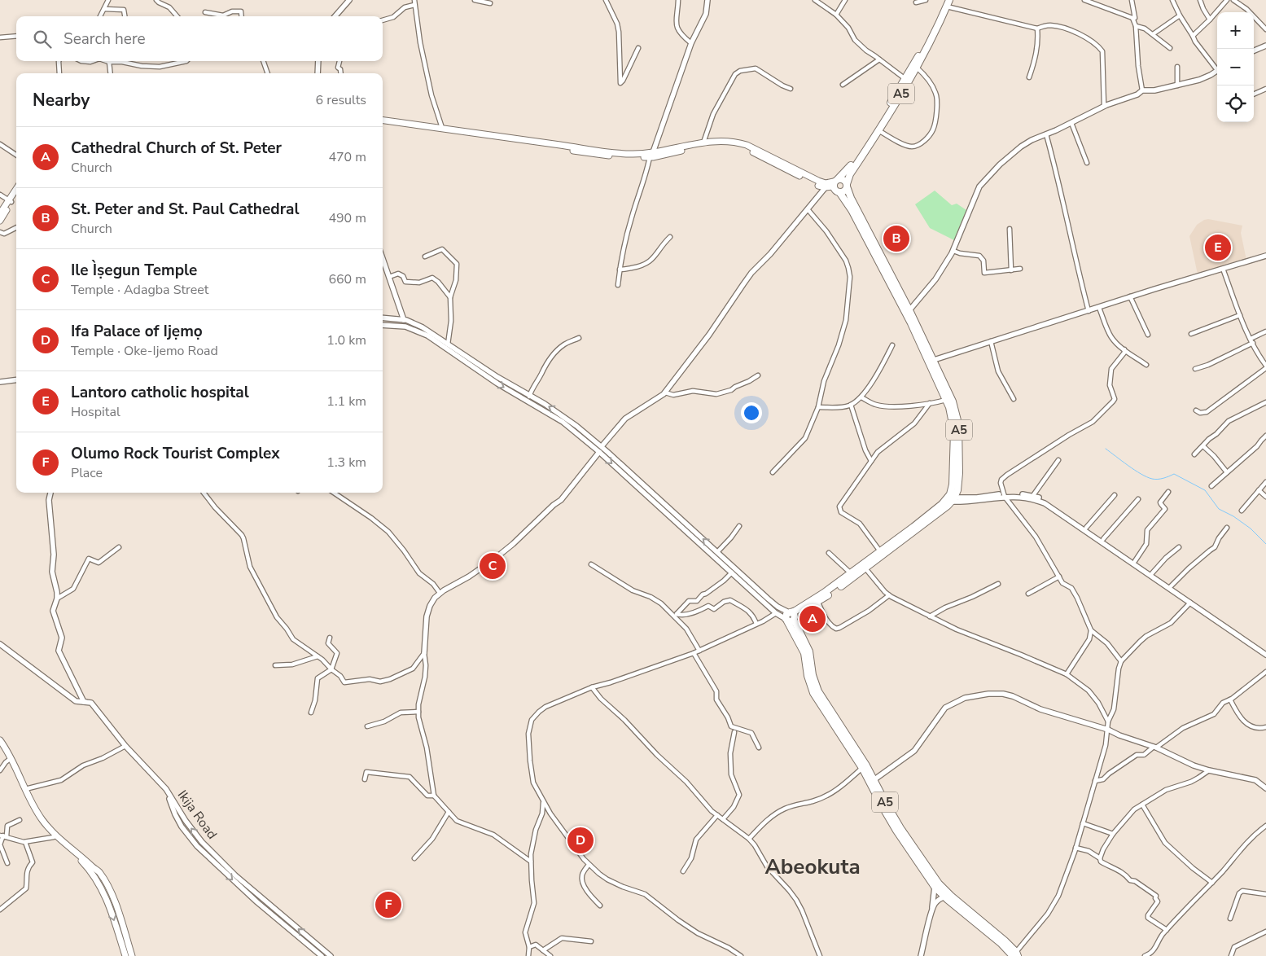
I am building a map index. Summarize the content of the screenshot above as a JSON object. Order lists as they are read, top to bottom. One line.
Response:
{"streets":{"highway":["A5"],"street":["Ikija Road"]},"districts":["Abeokuta"],"page":{"map_buttons":["+","−"],"search":"Search here","heading":["Nearby","6 results"],"list":[{"mark":"A","name":"Cathedral Church of St. Peter","note":"Church","value":"470 m"},{"mark":"B","name":"St. Peter and St. Paul Cathedral","note":"Church","value":"490 m"},{"mark":"C","name":"Ile Ìṣegun Temple","note":"Temple · Adagba Street","value":"660 m"},{"mark":"D","name":"Ifa Palace of Ijẹmọ","note":"Temple · Oke-Ijemo Road","value":"1.0 km"},{"mark":"E","name":"Lantoro catholic hospital","note":"Hospital","value":"1.1 km"},{"mark":"F","name":"Olumo Rock Tourist Complex","note":"Place","value":"1.3 km"}],"pins":["B","E","C","A","D","F"]}}
